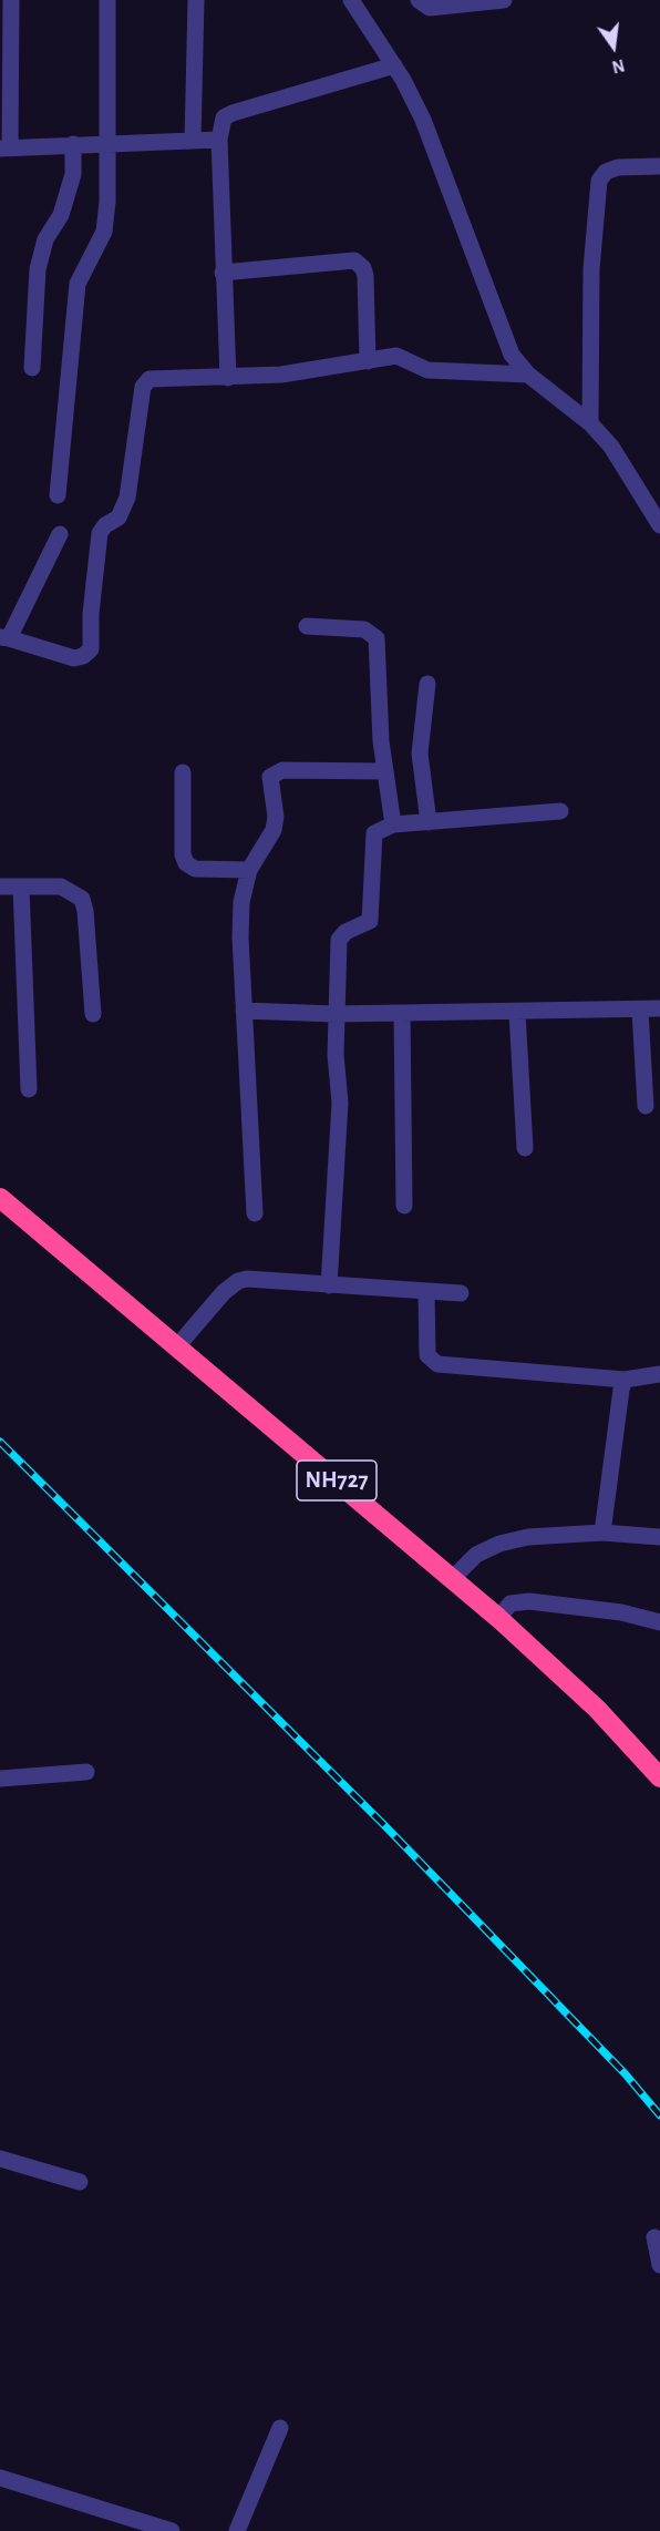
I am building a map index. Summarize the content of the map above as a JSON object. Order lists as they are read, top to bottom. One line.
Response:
{"streets":{"highway":["NH727"]},"north":"bottom"}
